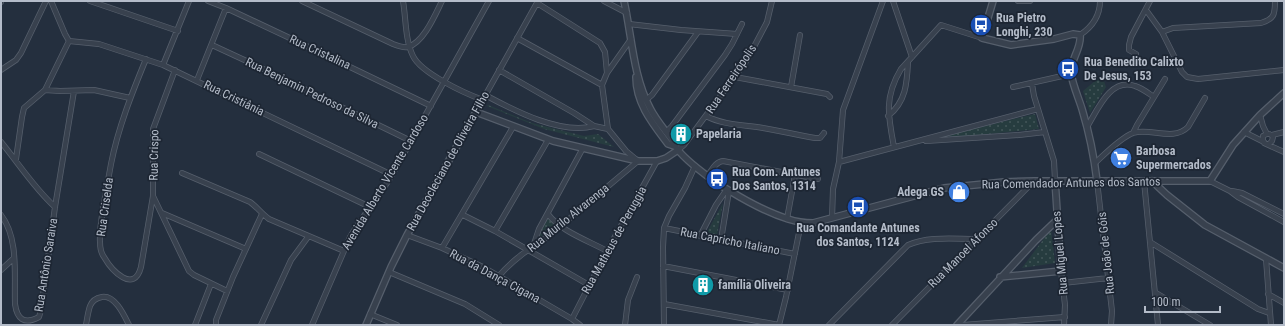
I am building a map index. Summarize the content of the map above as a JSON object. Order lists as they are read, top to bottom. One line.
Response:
{"streets":{"street":["Rua Cristalina","Rua Ferreirópolis","Rua Benjamin Pedroso da Silva","Rua Cristiânia","Rua Crispo","Rua Deocleciano de Oliveira Filho","Avenida Alberto Vicente Cardoso","Rua Comendador Antunes dos Santos","Rua Criselda","Rua Murilo Alvarenga","Rua Matheus de Peruggia","Rua Capricho Italiano","Rua Manoel Afonso","Rua Miguel Lopes","Rua João de Góis","Rua Antônio Saraiva","Rua da Dança Cigana"]},"crossings":[["Rua Cristalina","Avenida Alberto Vicente Cardoso"],["Rua Ferreirópolis","Rua Comendador Antunes dos Santos"],["Rua Benjamin Pedroso da Silva","Avenida Alberto Vicente Cardoso"],["Rua Cristiânia","Rua Crispo"],["Rua Cristiânia","Avenida Alberto Vicente Cardoso"],["Rua Cristiânia","Rua Criselda"],["Rua Crispo","Rua Criselda"],["Rua Deocleciano de Oliveira Filho","Rua da Dança Cigana"],["Rua Comendador Antunes dos Santos","Rua Manoel Afonso"],["Rua Comendador Antunes dos Santos","Rua Miguel Lopes"],["Rua Comendador Antunes dos Santos","Rua João de Góis"],["Rua Murilo Alvarenga","Rua da Dança Cigana"],["Rua Matheus de Peruggia","Rua da Dança Cigana"]],"places":{"bus stop":["Rua Pietro Longhi, 230","Rua Benedito Calixto De Jesus, 153","Rua Com. Antunes Dos Santos, 1314","Rua Comandante Antunes dos Santos, 1124"],"building":["Papelaria","família Oliveira"],"supermarket":["Barbosa Supermercados"],"shop":["Adega GS"]},"scale_bar":"100 m"}
